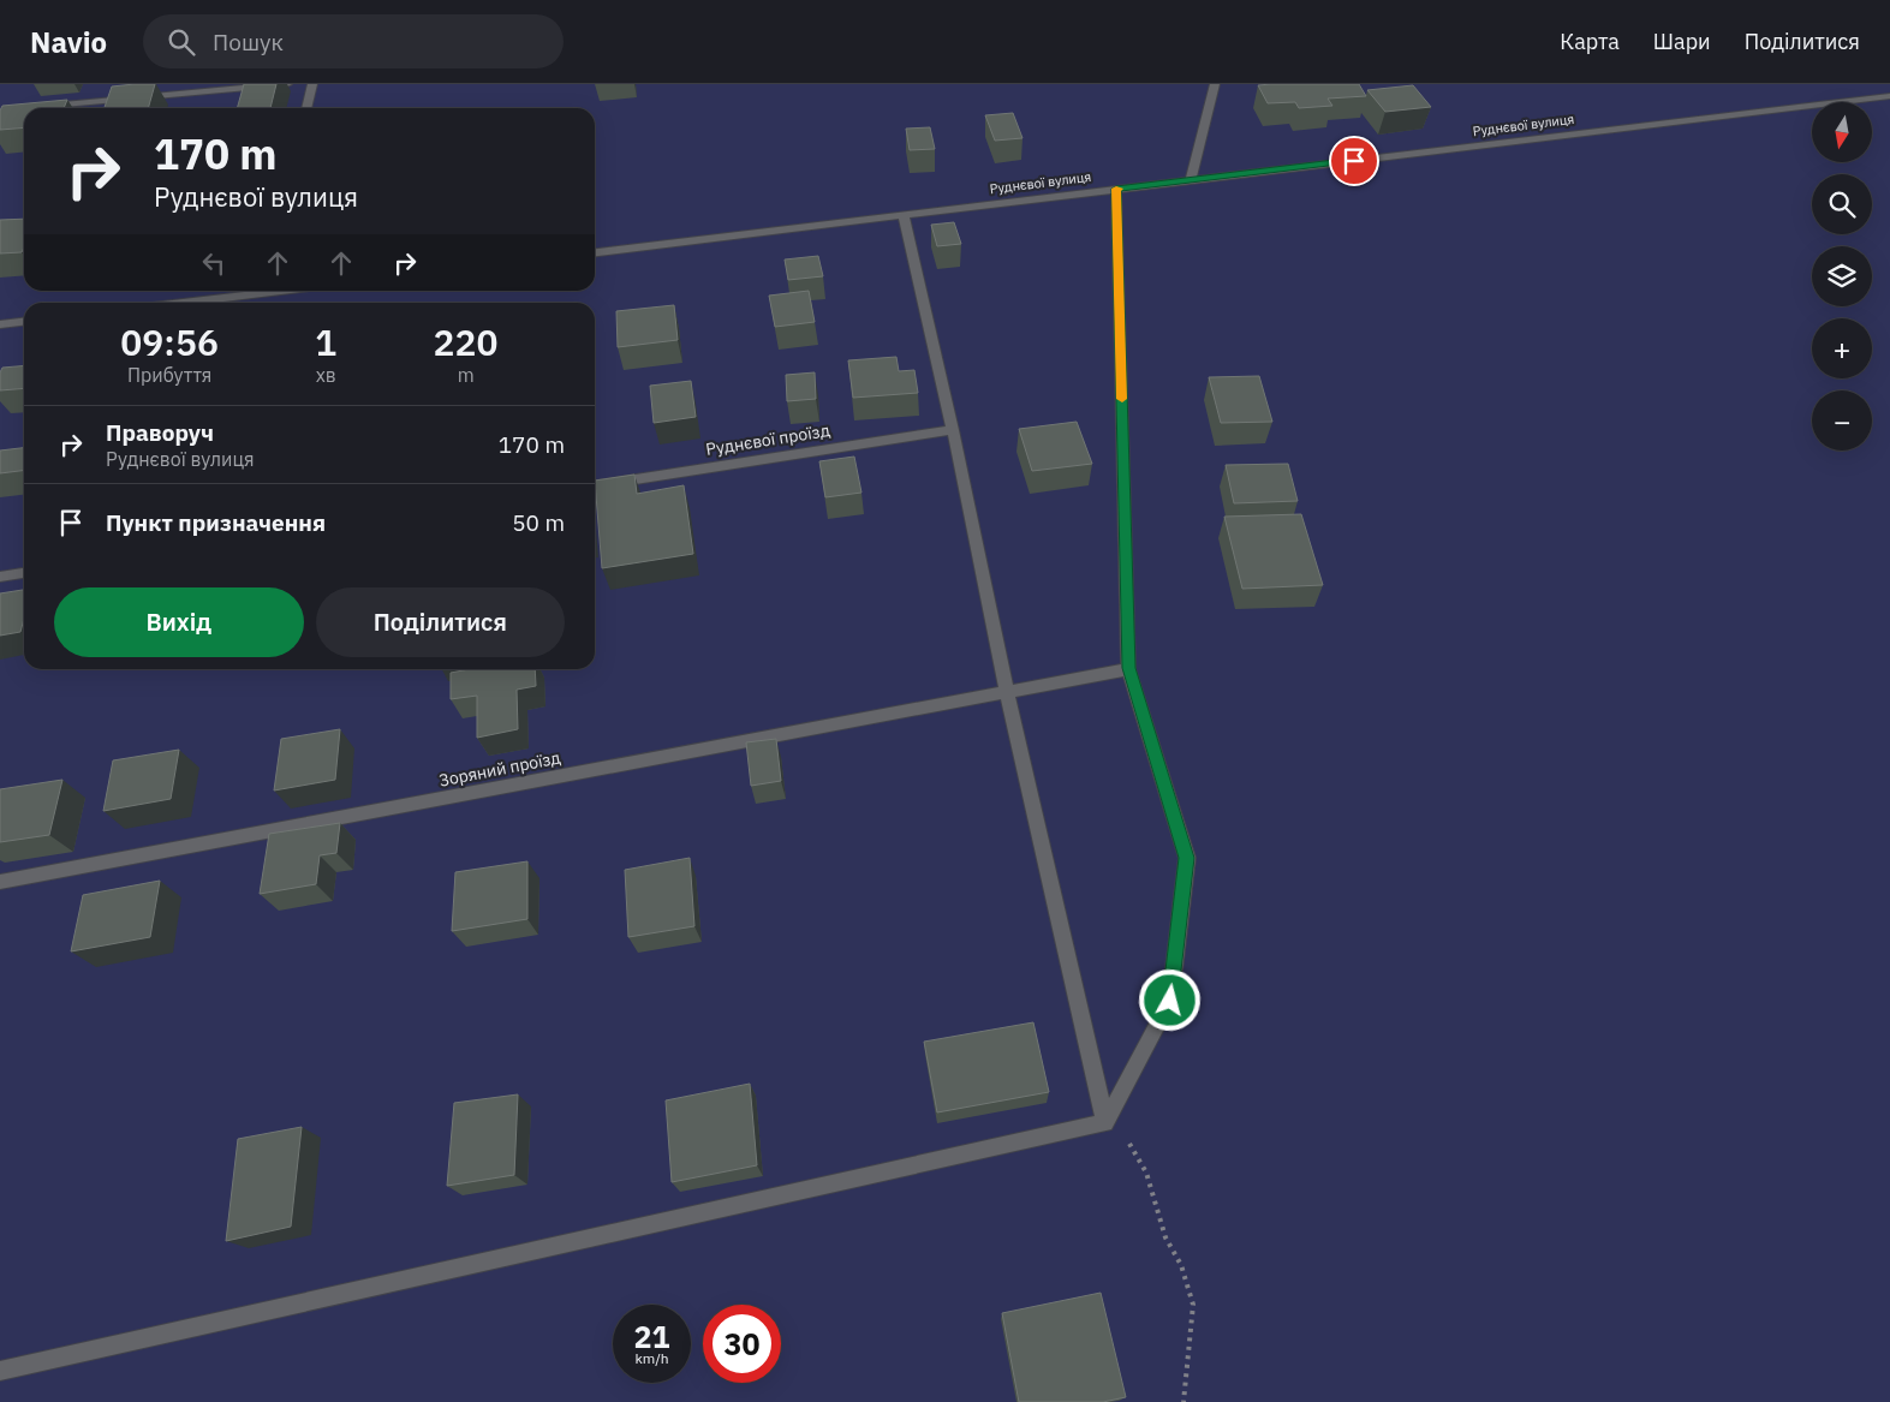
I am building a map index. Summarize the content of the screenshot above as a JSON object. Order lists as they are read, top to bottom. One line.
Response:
{"streets":{"street":["Руднєвої вулиця","Руднєвої проїзд","Зоряний проїзд"]},"north":"bottom","page":{"header":"Navio","search":"Пошук","nav":["Карта","Шари","Поділитися"],"map_buttons":["+","−"],"turn":["170 m","Руднєвої вулиця"],"eta":["09:56","Прибуття","1","хв","220","m"],"list":[{"name":"Праворуч","note":"Руднєвої вулиця","value":"170 m"},{"name":"Пункт призначення","value":"50 m"}],"buttons":["Вихід","Поділитися"],"speed":"21 km/h","limit":"30"}}
